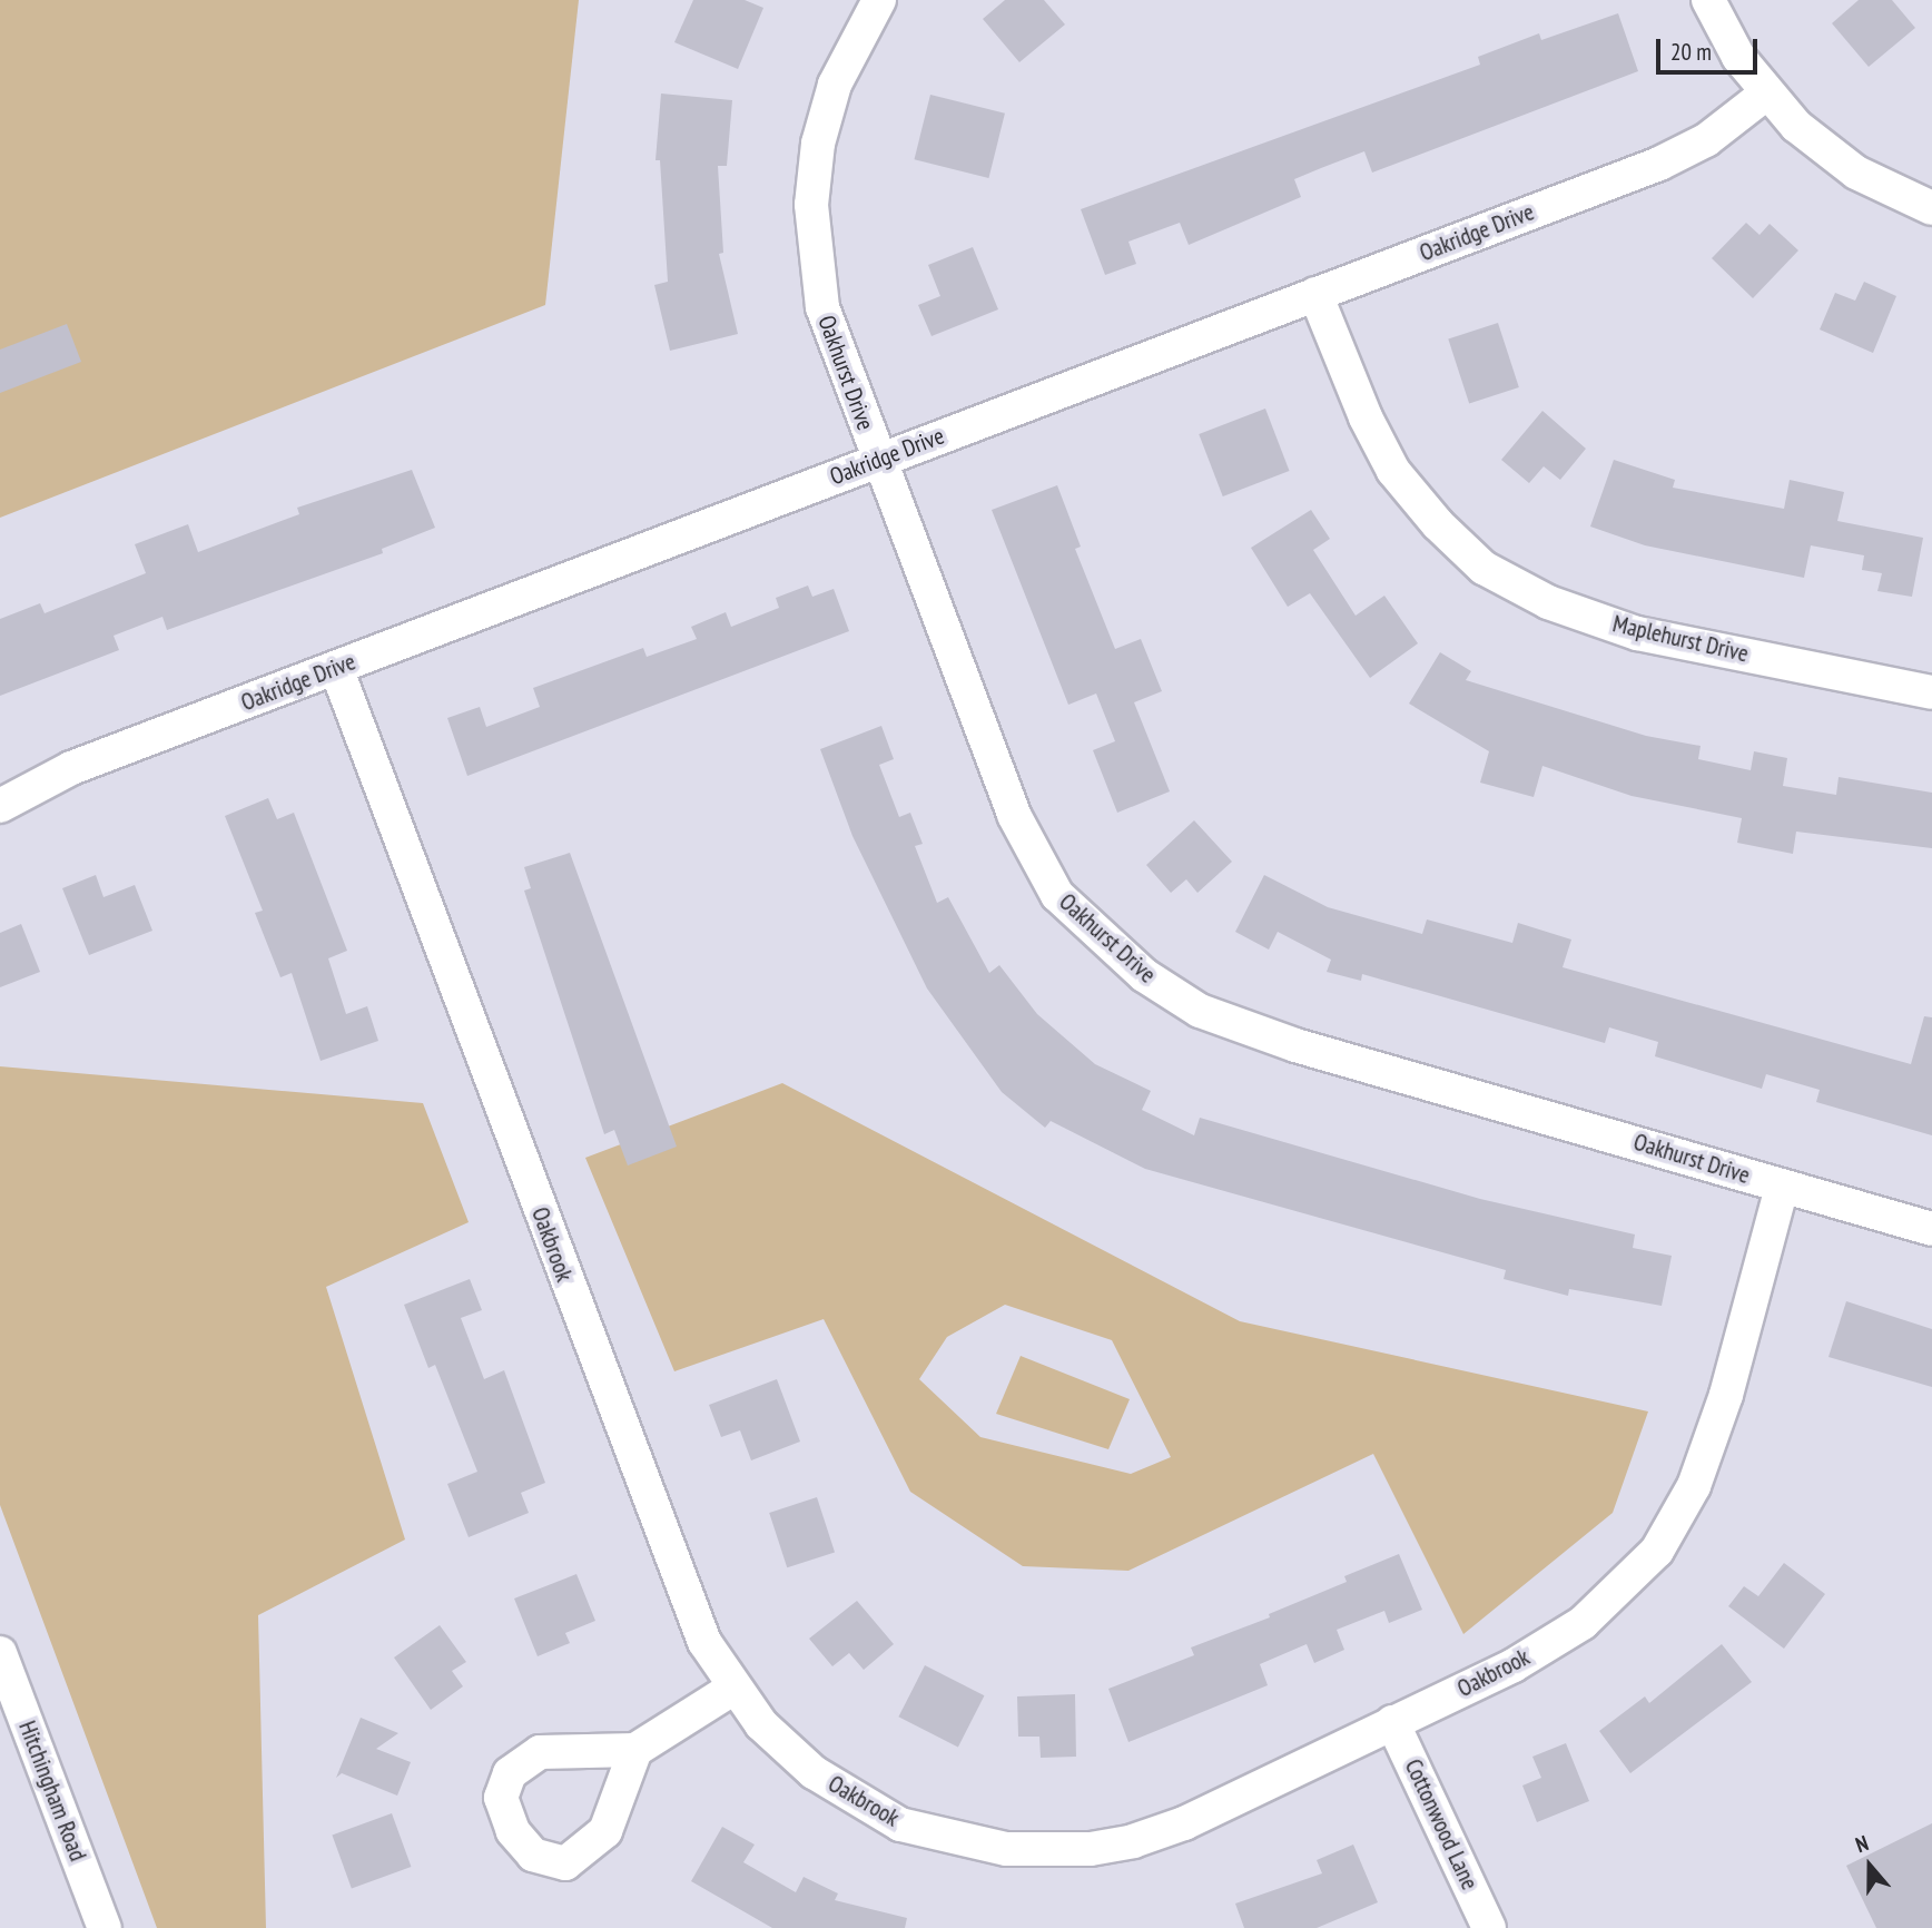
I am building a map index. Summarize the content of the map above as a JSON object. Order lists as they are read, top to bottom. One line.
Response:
{"streets":{"street":["Oakridge Drive","Oakhurst Drive","Maplehurst Drive","Oakbrook","Hitchingham Road","Cottonwood Lane"]},"crossings":[["Oakridge Drive","Oakhurst Drive"],["Oakridge Drive","Maplehurst Drive"],["Oakridge Drive","Oakbrook"],["Oakhurst Drive","Oakbrook"],["Oakbrook","Cottonwood Lane"]],"scale_bar":"20 m","north":"top"}
